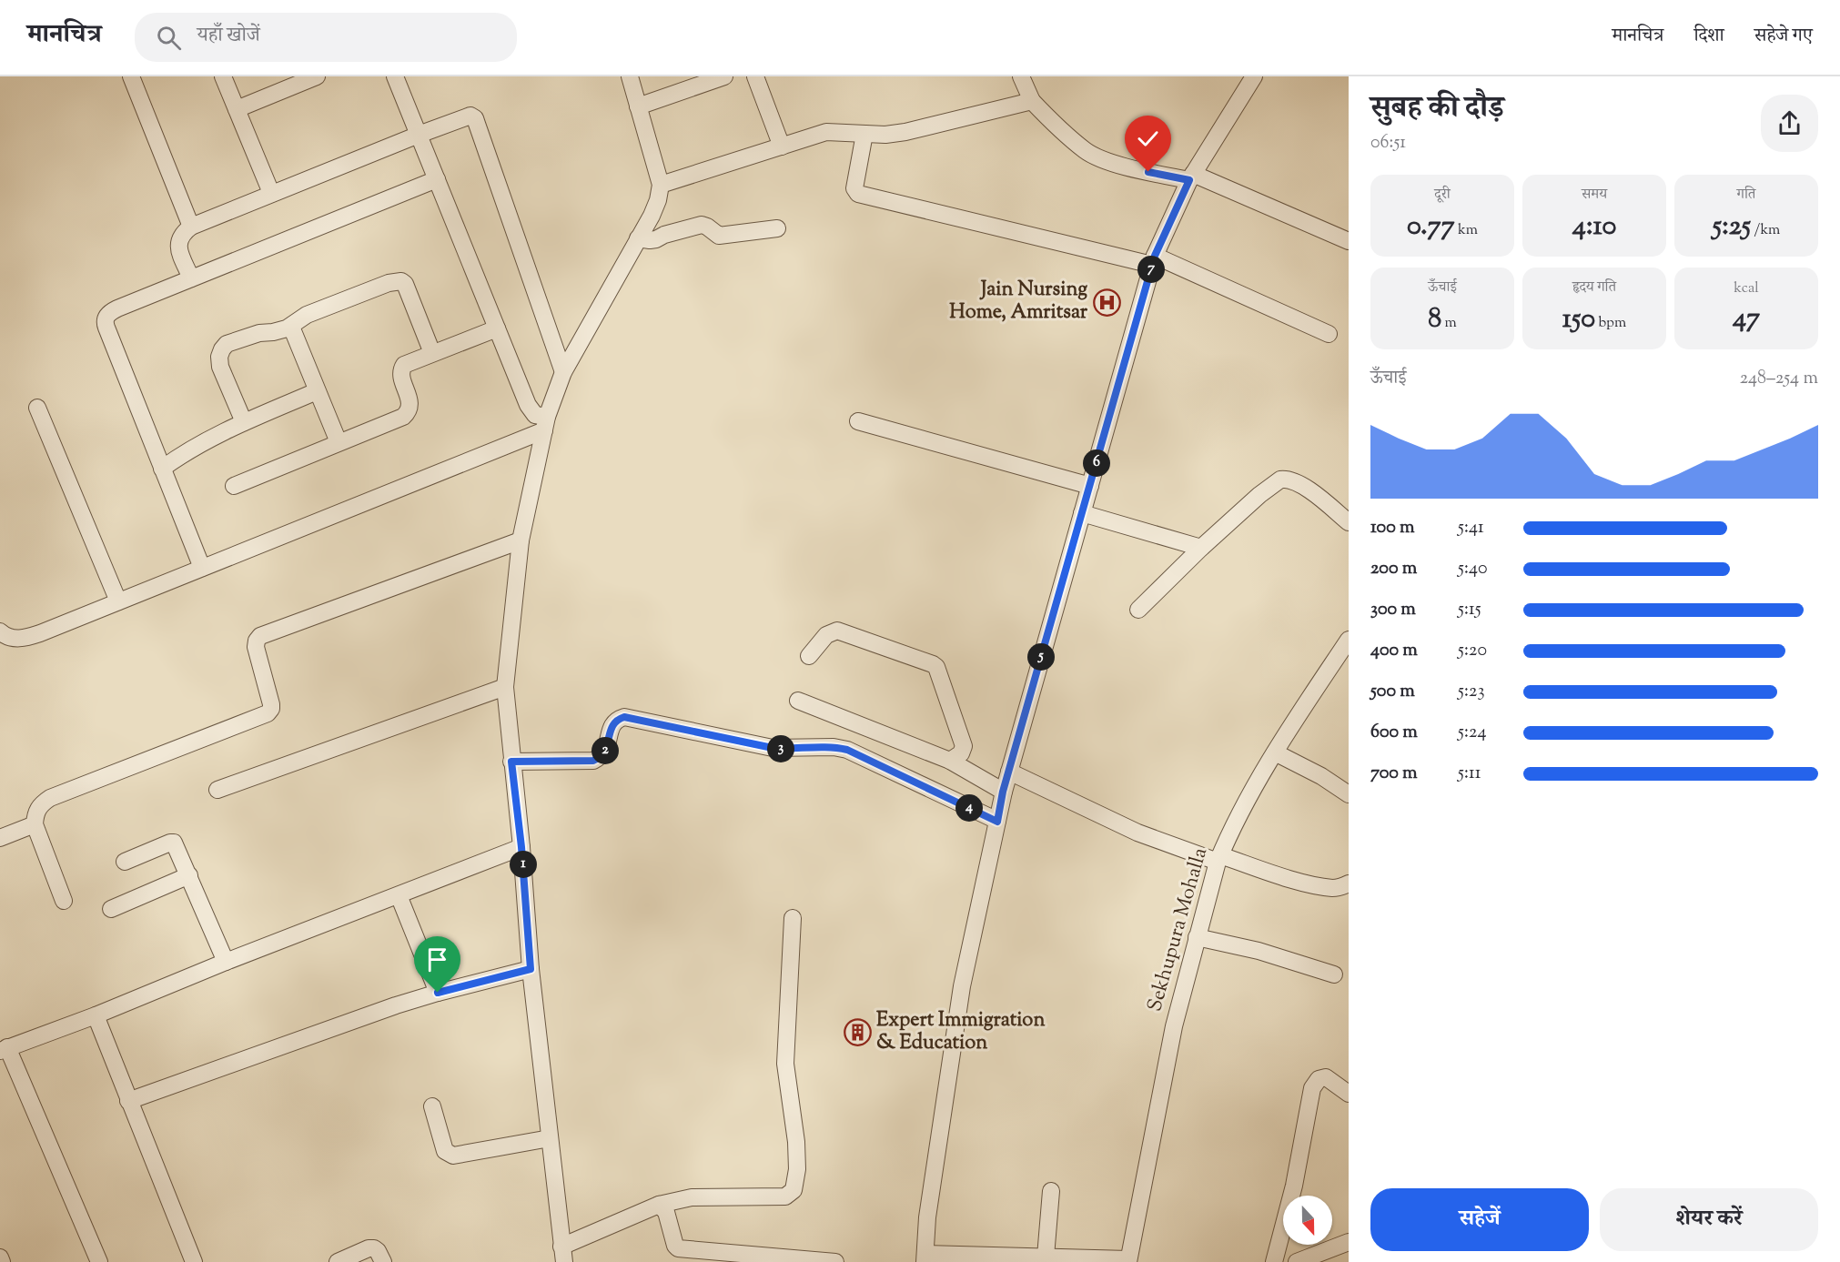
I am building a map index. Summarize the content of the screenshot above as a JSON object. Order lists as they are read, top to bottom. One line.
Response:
{"streets":{"street":["Sekhupura Mohalla"]},"places":{"hospital":["Jain Nursing Home, Amritsar"],"building":["Expert Immigration & Education"]},"north":"bottom","page":{"header":"मानचित्र","search":"यहाँ खोजें","nav":["मानचित्र","दिशा","सहेजे गए"],"heading":["सुबह की दौड़","06:51"],"stats":[["दूरी","0.77 km"],["समय","4:10"],["गति","5:25 /km"],["ऊँचाई","8 m"],["हृदय गति","150 bpm"],["kcal","47"]],"pins":["7","6","5","3","2","4","1"],"chart":["ऊँचाई","248–254 m"],"list":[{"name":"100 m","note":"5:41"},{"name":"200 m","note":"5:40"},{"name":"300 m","note":"5:15"},{"name":"400 m","note":"5:20"},{"name":"500 m","note":"5:23"},{"name":"600 m","note":"5:24"},{"name":"700 m","note":"5:11"}],"buttons":["सहेजें","शेयर करें"]}}
